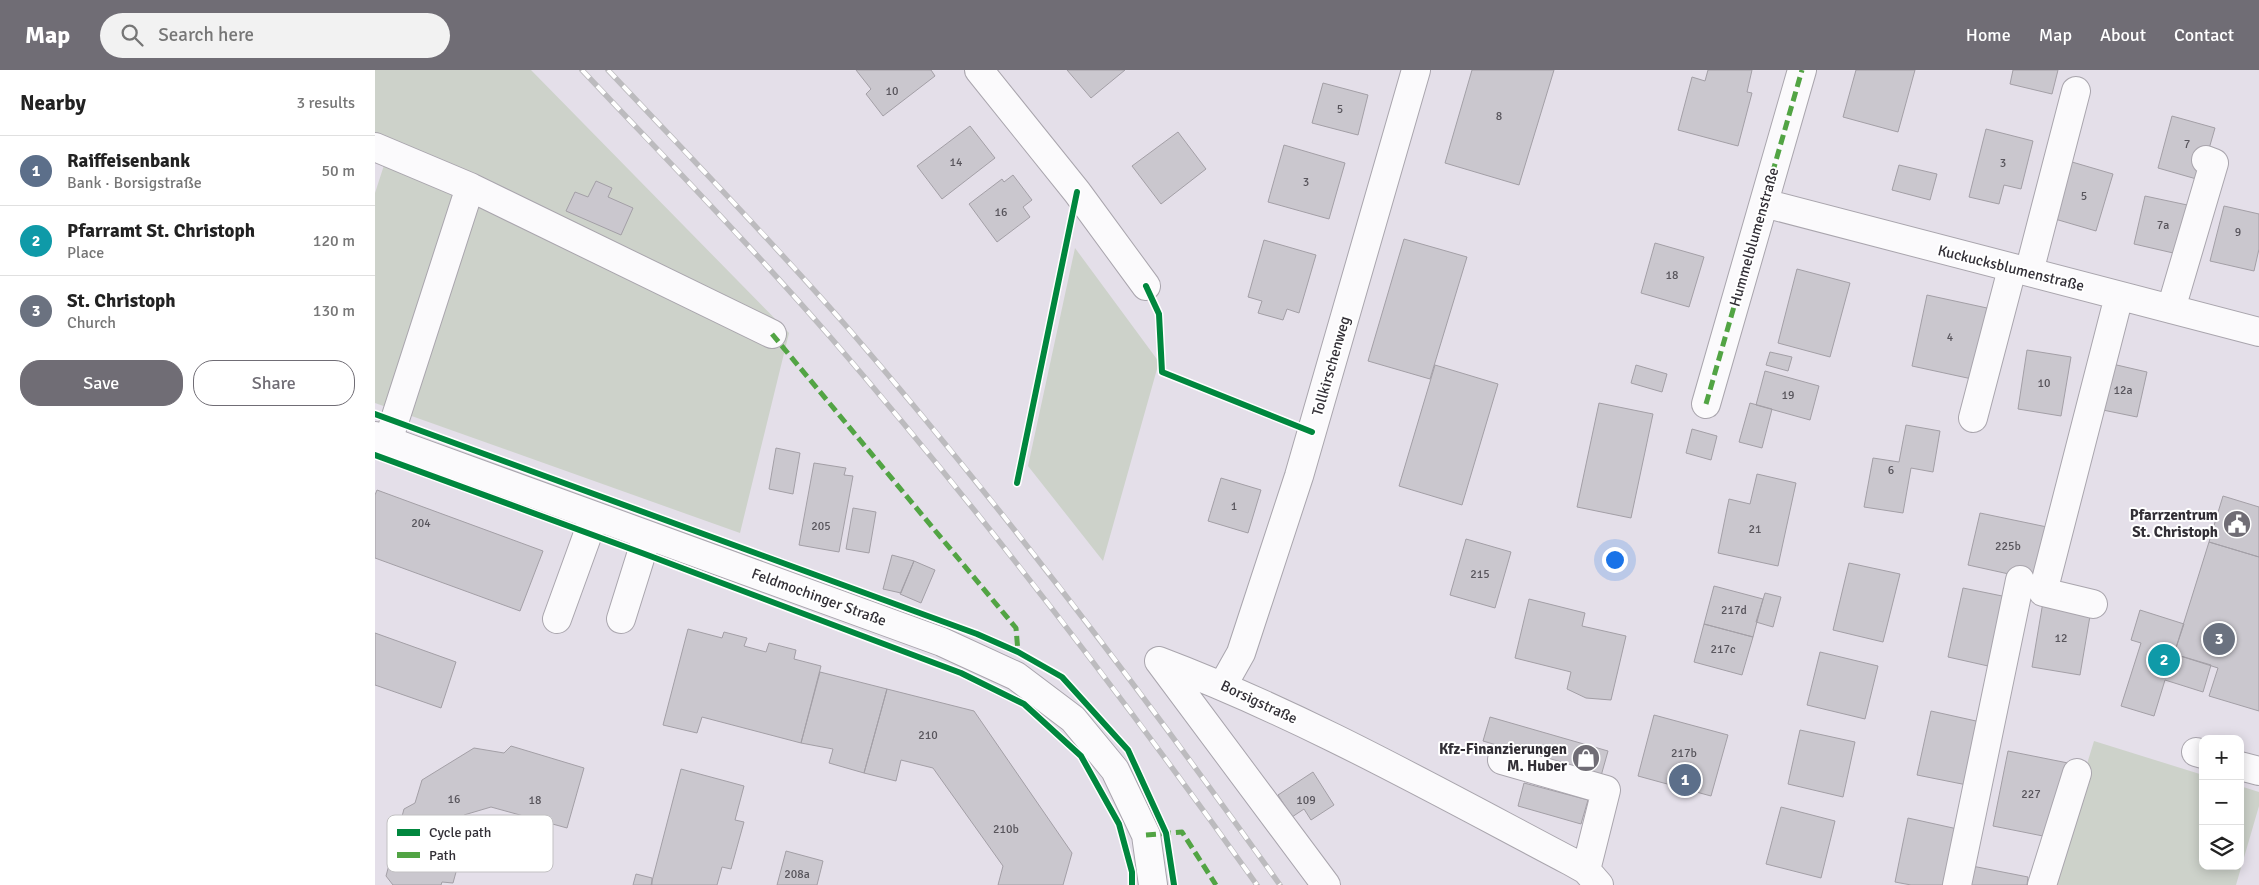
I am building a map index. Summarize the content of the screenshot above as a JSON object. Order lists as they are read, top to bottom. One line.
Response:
{"streets":{"street":["Hummelblumenstraße","Kuckucksblumenstraße","Tollkirschenweg","Feldmochinger Straße","Borsigstraße"]},"crossings":[["Hummelblumenstraße","Kuckucksblumenstraße"],["Tollkirschenweg","Borsigstraße"]],"places":{"public building":["Pfarrzentrum St. Christoph"],"shop":["Kfz-Finanzierungen M. Huber"]},"house_numbers":["10","5","8","7","14","3","3","5","16","7a","9","18","4","10","12a","19","6","1","204","205","21","225b","215","217d","12","217c","210","217b","227","16","18","109","210b","208a"],"legend":["Cycle path","Path"],"page":{"header":"Map","search":"Search here","nav":["Home","Map","About","Contact"],"heading":["Nearby","3 results"],"list":[{"mark":"1","name":"Raiffeisenbank","note":"Bank · Borsigstraße","value":"50 m"},{"mark":"2","name":"Pfarramt St. Christoph","note":"Place","value":"120 m"},{"mark":"3","name":"St. Christoph","note":"Church","value":"130 m"}],"buttons":["Save","Share"],"pins":["3","2","1"],"map_buttons":["+","−"]}}
